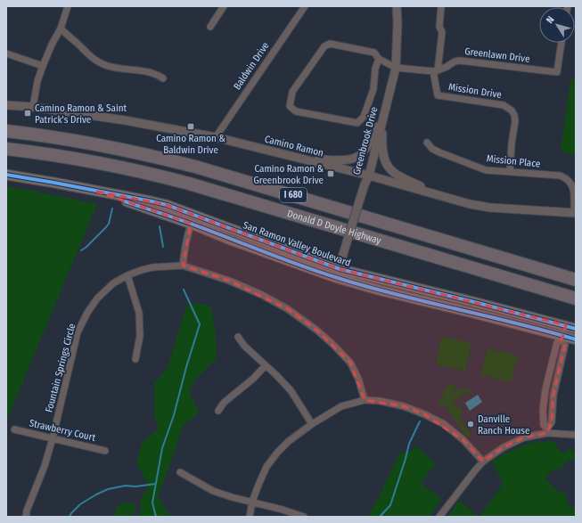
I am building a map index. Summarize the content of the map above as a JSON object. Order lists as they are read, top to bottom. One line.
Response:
{"streets":{"highway":["I 680","Donald D Doyle Highway"],"main road":["San Ramon Valley Boulevard"],"street":["Greenlawn Drive","Baldwin Drive","Mission Drive","Greenbrook Drive","Camino Ramon","Mission Place","Fountain Springs Circle","Strawberry Court"]},"crossings":[["Greenlawn Drive","Mission Drive"],["Baldwin Drive","Camino Ramon"],["Mission Drive","Mission Place"],["Greenbrook Drive","Camino Ramon"],["Greenbrook Drive","San Ramon Valley Boulevard"],["Camino Ramon","Mission Place"],["Fountain Springs Circle","Strawberry Court"]],"places":{"transit":["Camino Ramon & Saint Patrick's Drive","Camino Ramon & Baldwin Drive","Camino Ramon & Greenbrook Drive"],"other":["Danville Ranch House"]},"north":"top left"}
